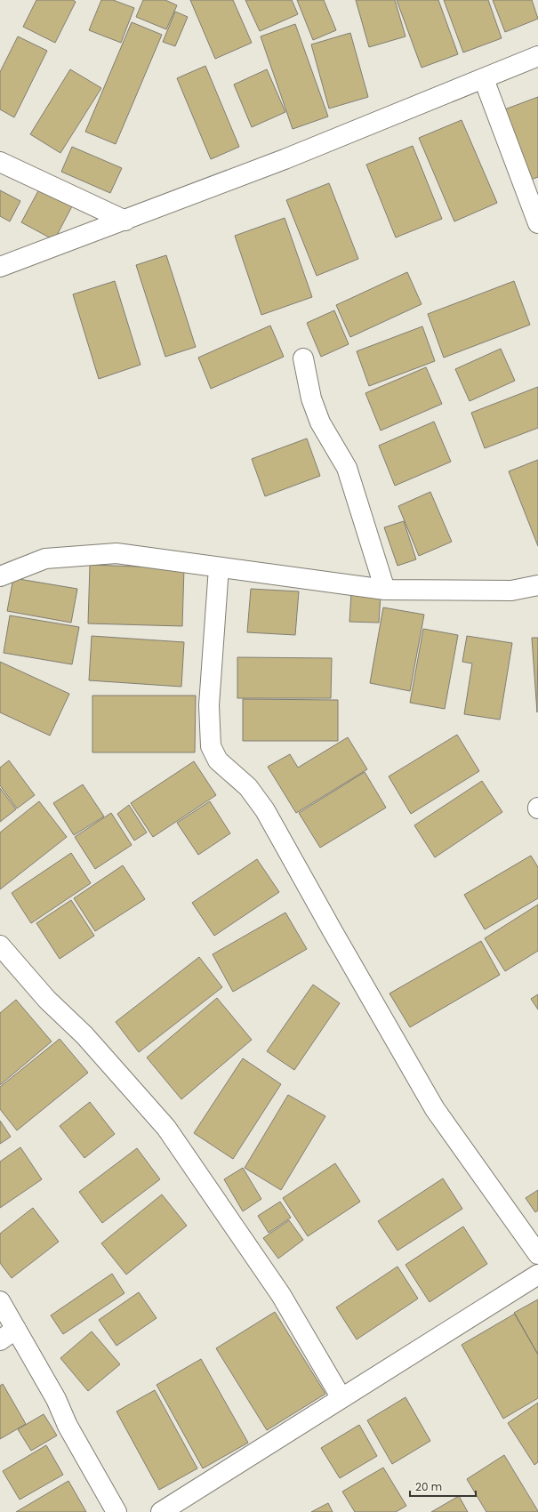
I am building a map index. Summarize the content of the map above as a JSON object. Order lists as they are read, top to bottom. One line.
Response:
{"scale_bar":"20 m"}
